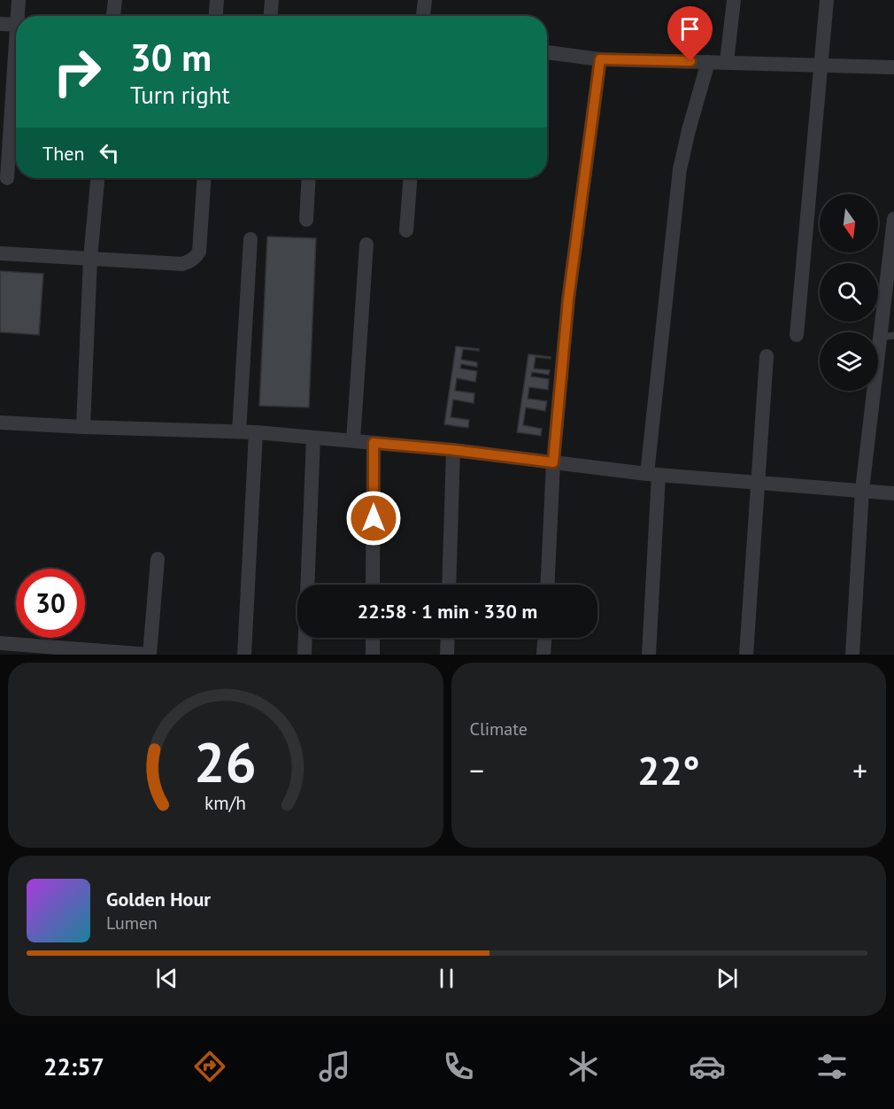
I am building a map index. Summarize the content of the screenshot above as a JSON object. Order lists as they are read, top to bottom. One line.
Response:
{"north":"bottom","page":{"turn":["30 m","Turn right"],"then":"Then","limit":"30","trip":"22:58 · 1 min · 330 m","tile":"Climate","heat":["−","22°","+"],"song":["Golden Hour","Lumen"],"tabs":"22:57","gauge":["26","km/h"]}}
